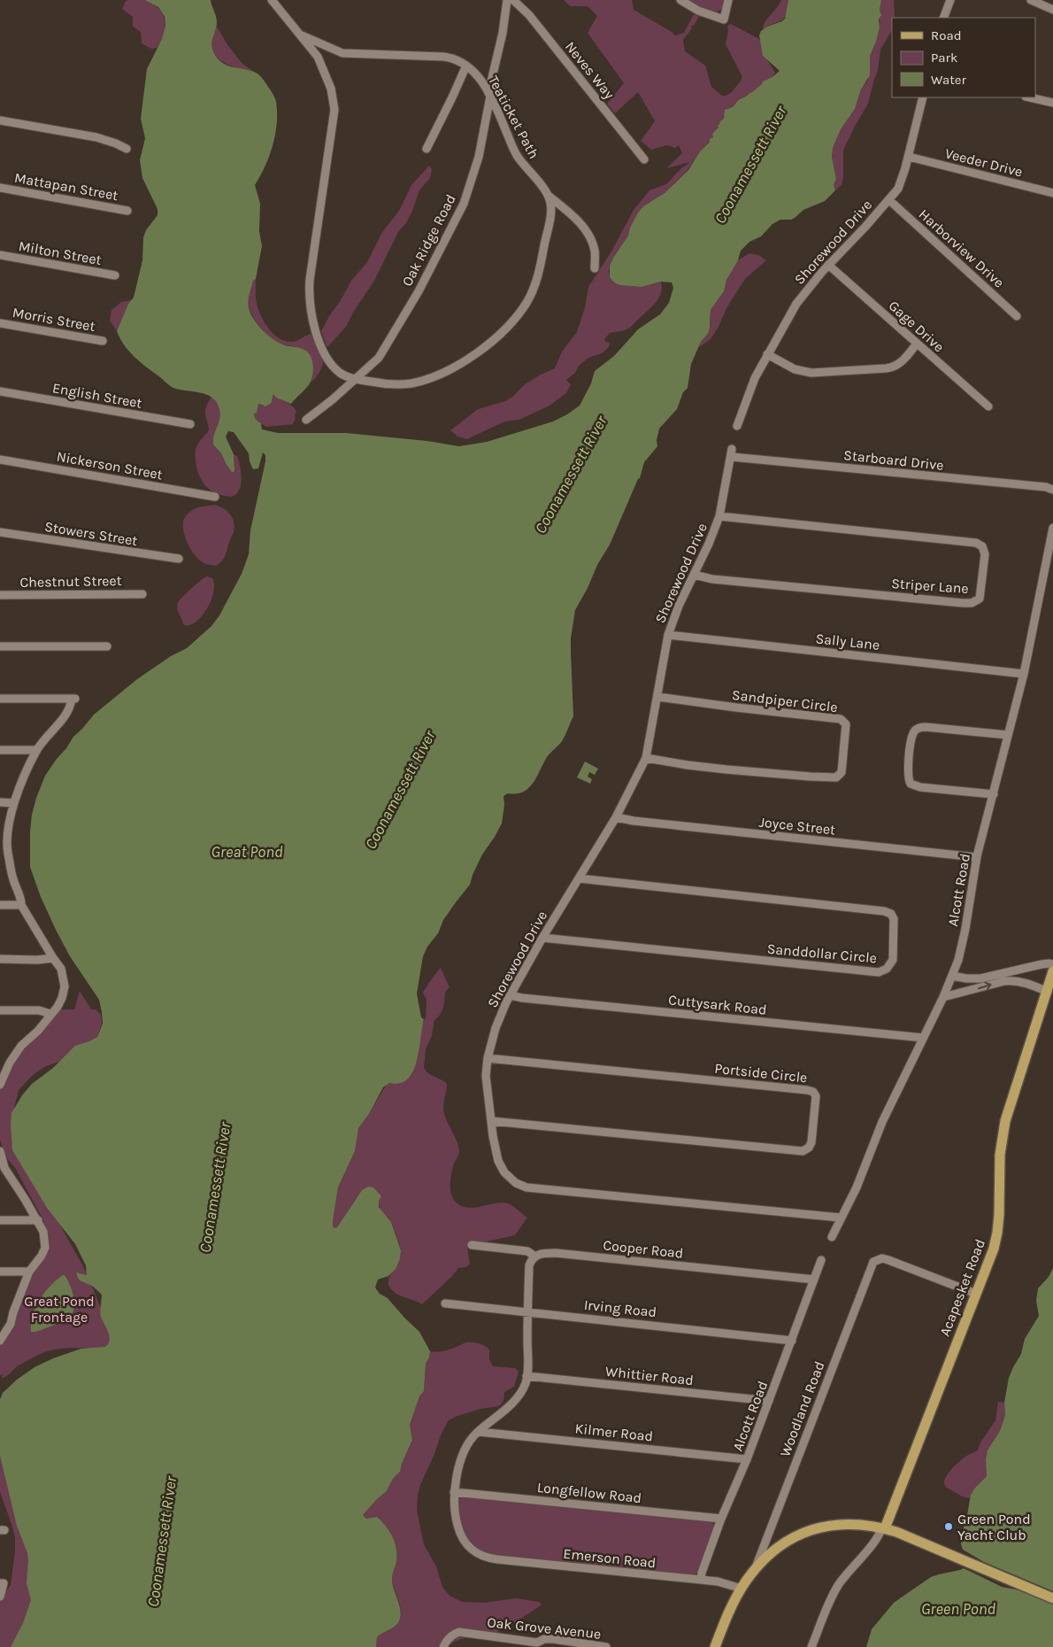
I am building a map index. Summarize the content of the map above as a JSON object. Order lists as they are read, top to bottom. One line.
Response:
{"streets":{"main road":["Acapesket Road"],"street":["Neves Way","Teaticket Path","Veeder Drive","Mattapan Street","Oak Ridge Road","Shorewood Drive","Harborview Drive","Milton Street","Morris Street","Gage Drive","English Street","Starboard Drive","Nickerson Street","Stowers Street","Chestnut Street","Striper Lane","Sally Lane","Sandpiper Circle","Joyce Street","Alcott Road","Sanddollar Circle","Cuttysark Road","Portside Circle","Cooper Road","Irving Road","Whittier Road","Woodland Road","Kilmer Road","Longfellow Road","Emerson Road","Oak Grove Avenue"]},"crossings":[["Teaticket Path","Oak Ridge Road"],["Veeder Drive","Shorewood Drive"],["Shorewood Drive","Harborview Drive"],["Shorewood Drive","Gage Drive"],["Shorewood Drive","Starboard Drive"],["Shorewood Drive","Striper Lane"],["Shorewood Drive","Sally Lane"],["Shorewood Drive","Sandpiper Circle"],["Shorewood Drive","Joyce Street"],["Shorewood Drive","Alcott Road"],["Shorewood Drive","Sanddollar Circle"],["Shorewood Drive","Cuttysark Road"],["Shorewood Drive","Portside Circle"],["Sally Lane","Alcott Road"],["Joyce Street","Alcott Road"],["Alcott Road","Cuttysark Road"],["Alcott Road","Cooper Road"],["Alcott Road","Irving Road"],["Alcott Road","Whittier Road"],["Alcott Road","Kilmer Road"],["Alcott Road","Longfellow Road"],["Alcott Road","Emerson Road"],["Acapesket Road","Woodland Road"],["Longfellow Road","Emerson Road"]],"water":["Coonamessett River","Great Pond","Green Pond"],"parks":["Great Pond Frontage"],"places":["Green Pond Yacht Club"],"legend":["Road","Park","Water"]}
